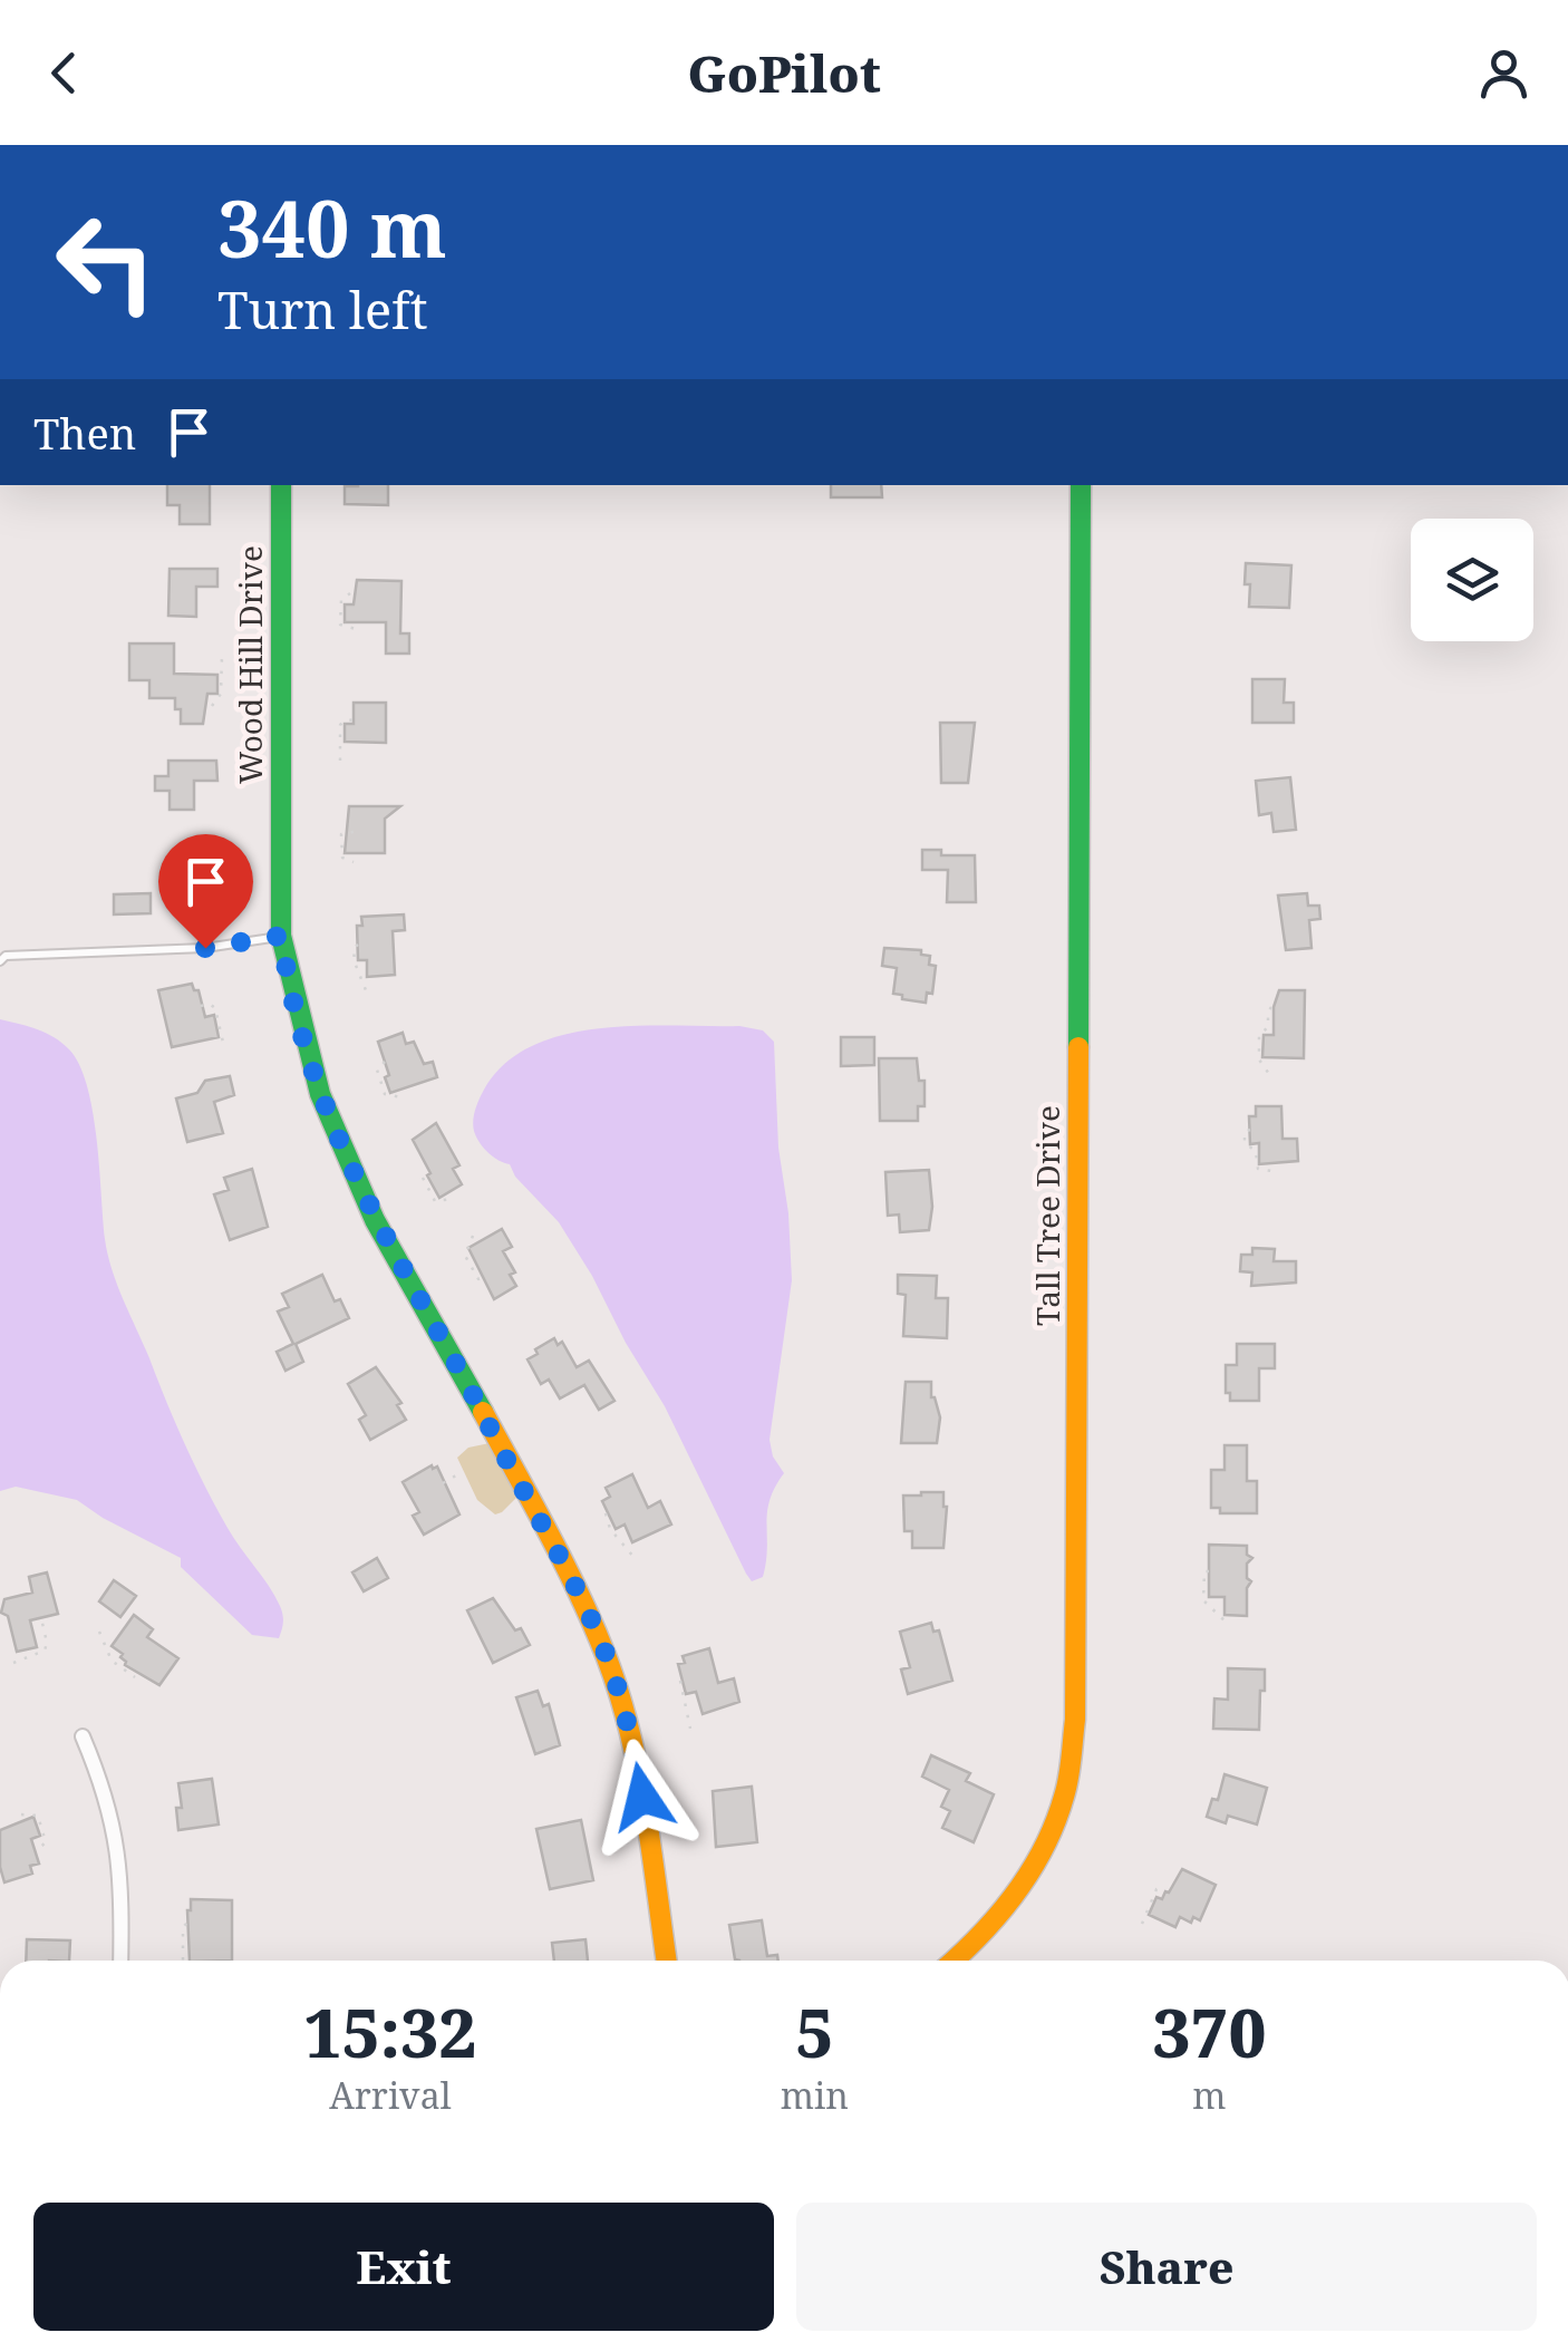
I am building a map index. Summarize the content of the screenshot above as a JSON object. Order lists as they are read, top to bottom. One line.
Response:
{"streets":{"street":["Wood Hill Drive","Tall Tree Drive"]},"page":{"header":"GoPilot","turn":["340 m","Turn left"],"then":"Then","eta":["15:32","Arrival","5","min","370","m"],"buttons":["Exit","Share"]}}
